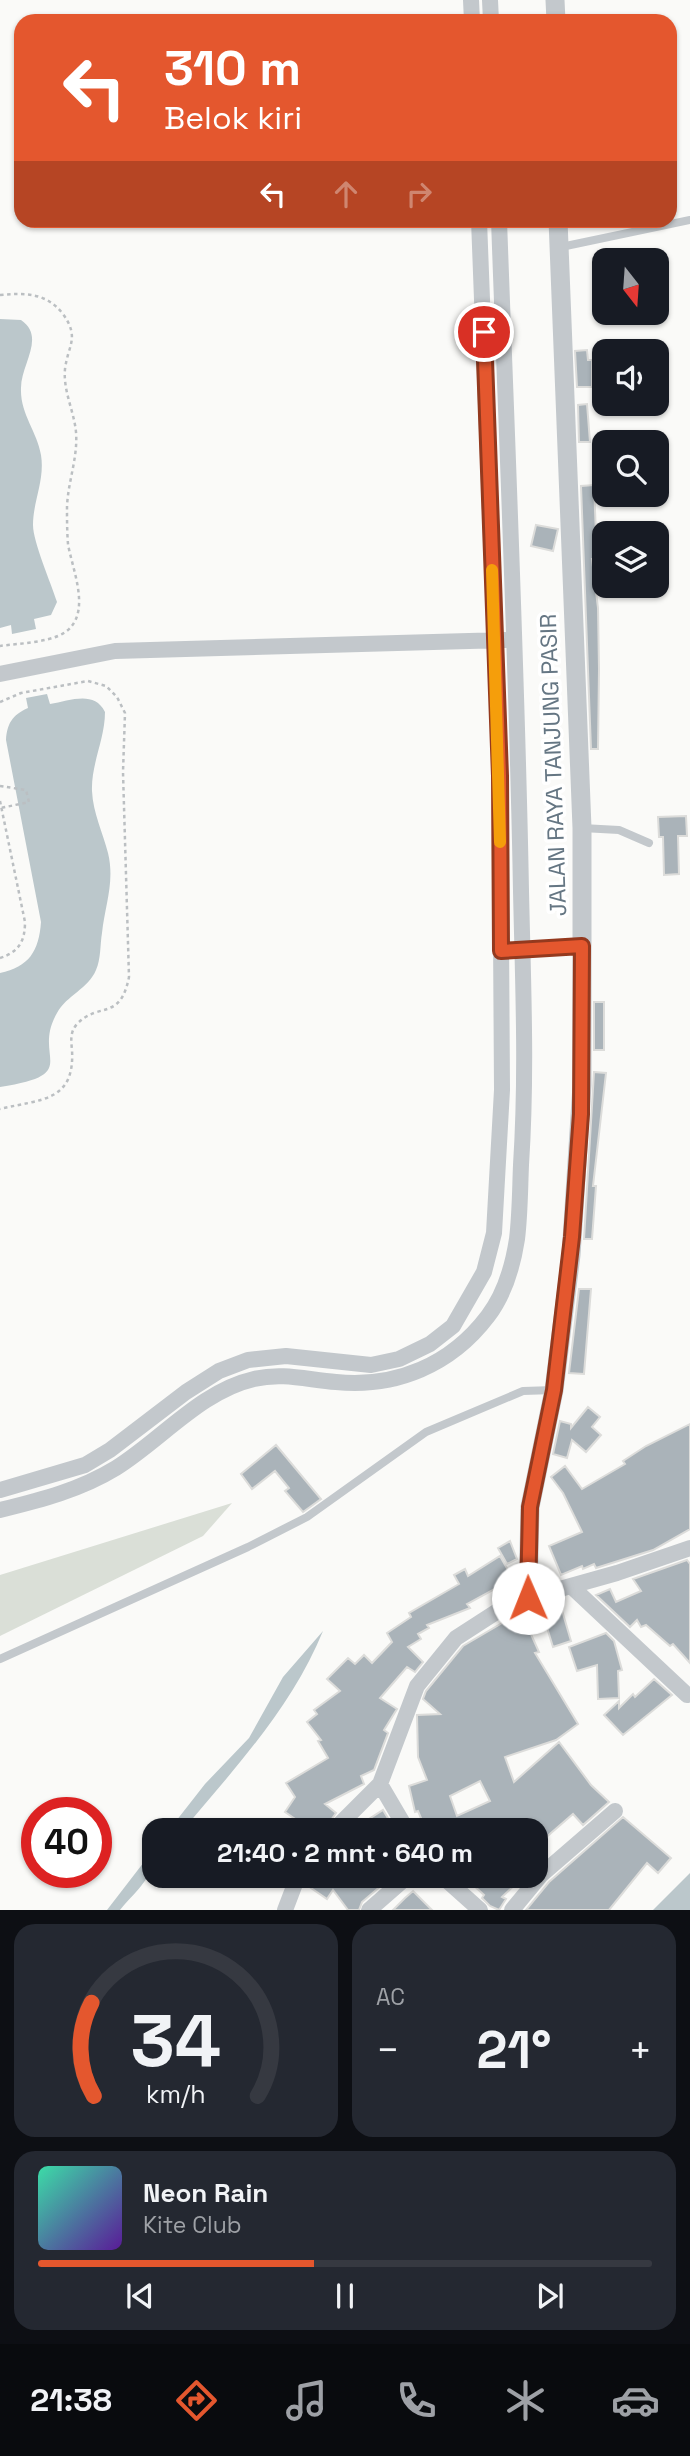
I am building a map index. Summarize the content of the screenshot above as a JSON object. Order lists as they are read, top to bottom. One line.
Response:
{"streets":{"street":["JALAN RAYA TANJUNG PASIR"]},"north":"bottom","page":{"turn":["310 m","Belok kiri"],"limit":"40","trip":"21:40 · 2 mnt · 640 m","tile":"AC","heat":["−","21°","+"],"song":["Neon Rain","Kite Club"],"tabs":"21:38","gauge":["34","km/h"]}}
